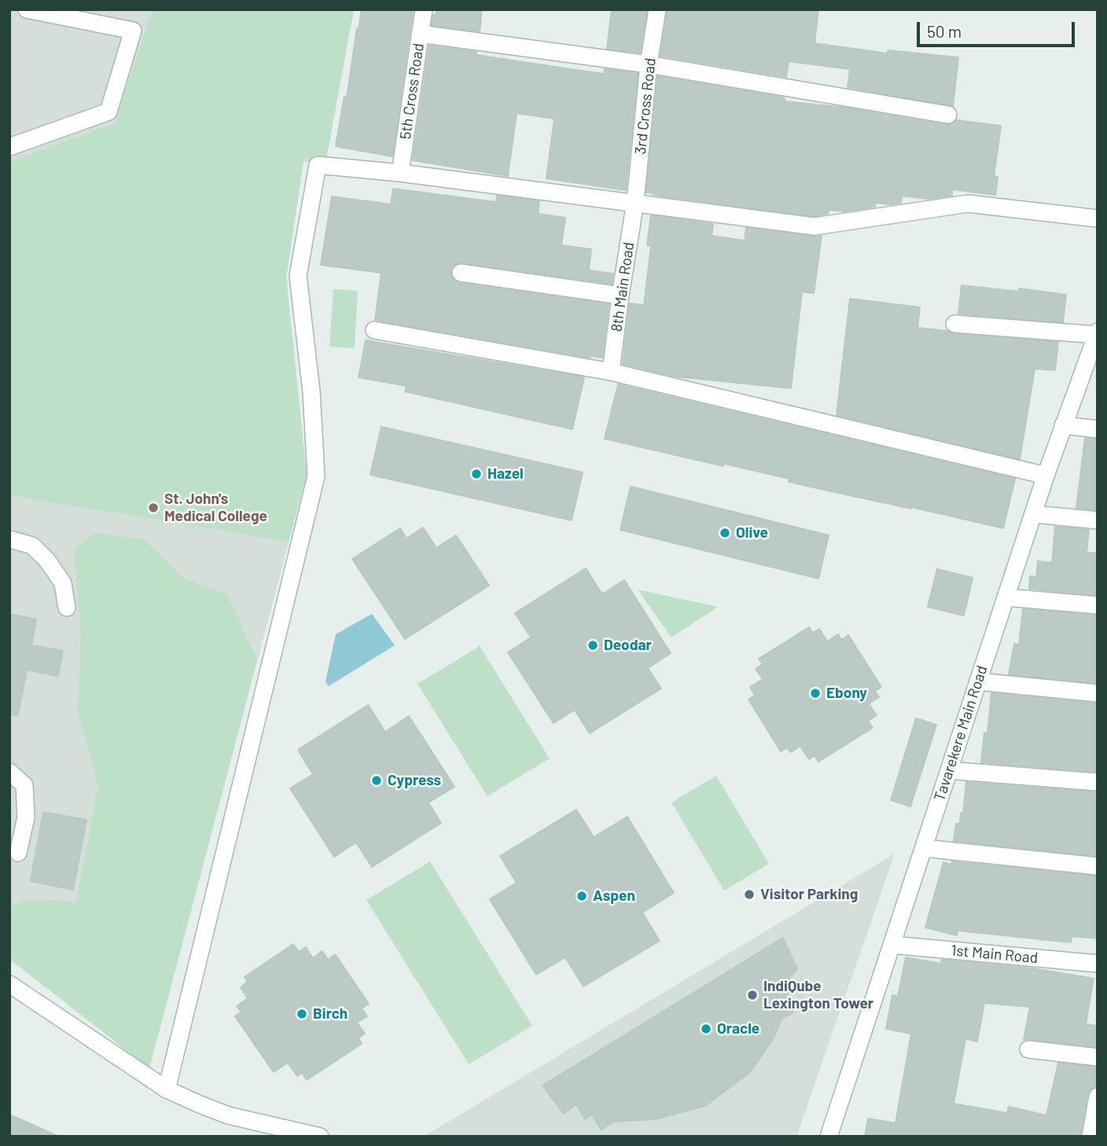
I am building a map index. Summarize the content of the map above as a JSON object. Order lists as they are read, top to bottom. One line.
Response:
{"streets":{"street":["5th Cross Road","3rd Cross Road","8th Main Road","Tavarekere Main Road","1st Main Road"]},"crossings":[["3rd Cross Road","8th Main Road"],["Tavarekere Main Road","1st Main Road"]],"places":["Hazel","St. John's Medical College","Olive","Deodar","Ebony","Cypress","Visitor Parking","Aspen","IndiQube Lexington Tower","Birch","Oracle"],"scale_bar":"50 m"}
